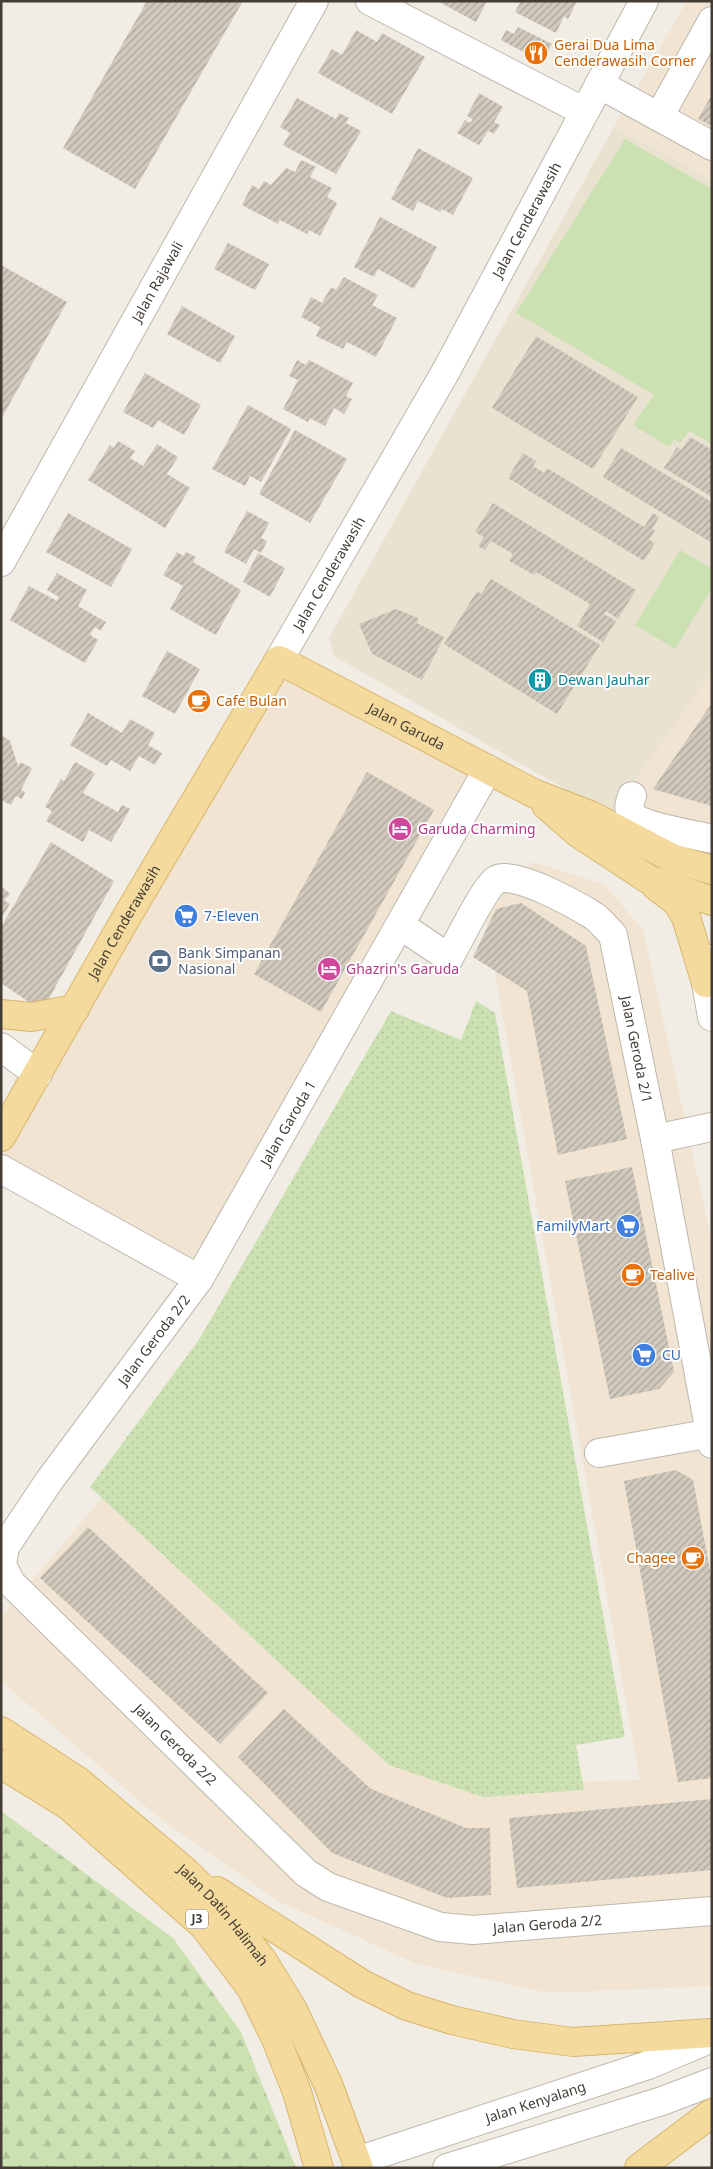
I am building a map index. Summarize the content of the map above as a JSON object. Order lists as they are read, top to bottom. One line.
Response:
{"streets":{"main road":["Jalan Cenderawasih","Jalan Garuda","Jalan Datin Halimah","J3"],"street":["Jalan Rajawali","Jalan Geroda 2/1","Jalan Garoda 1","Jalan Geroda 2/2","Jalan Kenyalang"]},"crossings":[["Jalan Cenderawasih","Jalan Garuda"],["Jalan Garuda","Jalan Garoda 1"],["Jalan Geroda 2/1","Jalan Garoda 1"],["Jalan Garoda 1","Jalan Geroda 2/2"],["Jalan Datin Halimah","Jalan Kenyalang"]],"places":{"restaurant":["Gerai Dua Lima Cenderawasih Corner"],"building":["Dewan Jauhar"],"cafe":["Cafe Bulan","Tealive","Chagee"],"hotel":["Garuda Charming","Ghazrin's Garuda"],"supermarket":["7-Eleven","FamilyMart","CU"],"bank":["Bank Simpanan Nasional"]}}
